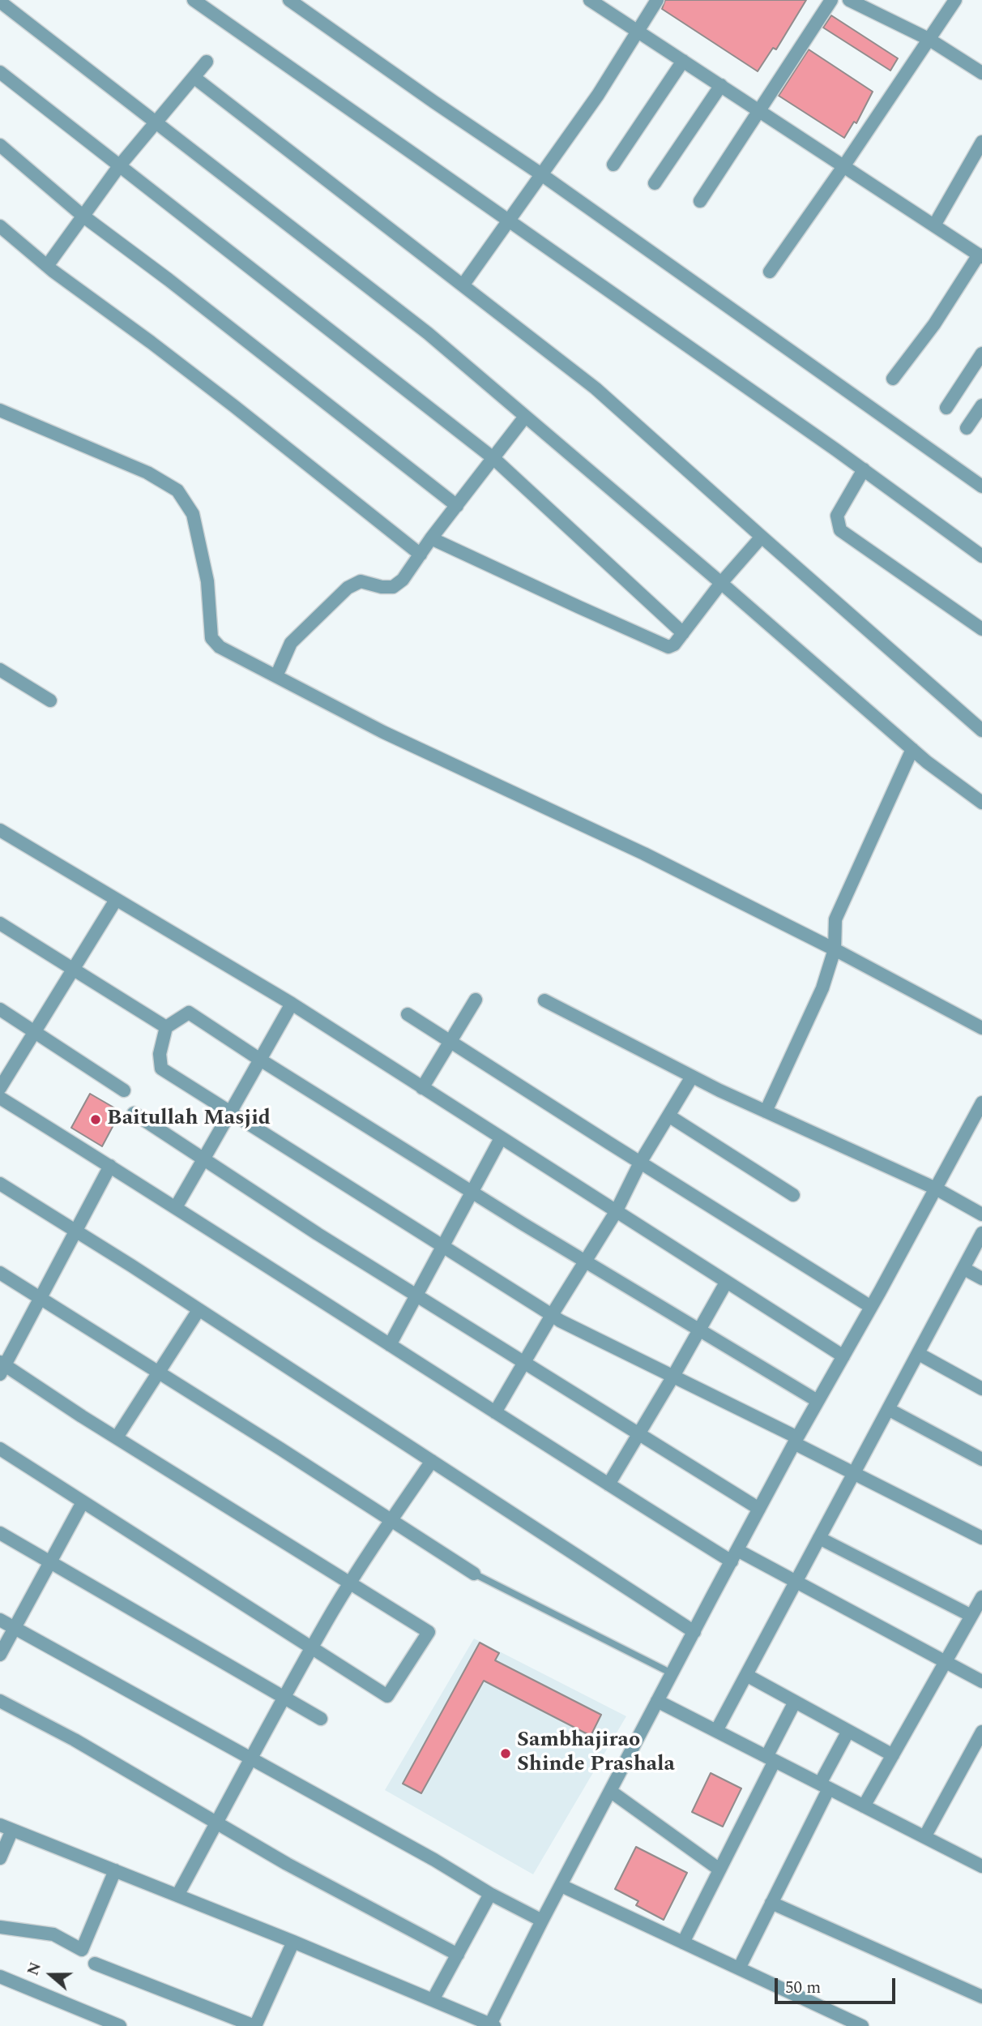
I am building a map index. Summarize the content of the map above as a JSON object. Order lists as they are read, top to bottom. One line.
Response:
{"places":["Baitullah Masjid","Sambhajirao Shinde Prashala"],"scale_bar":"50 m","north":"left"}
